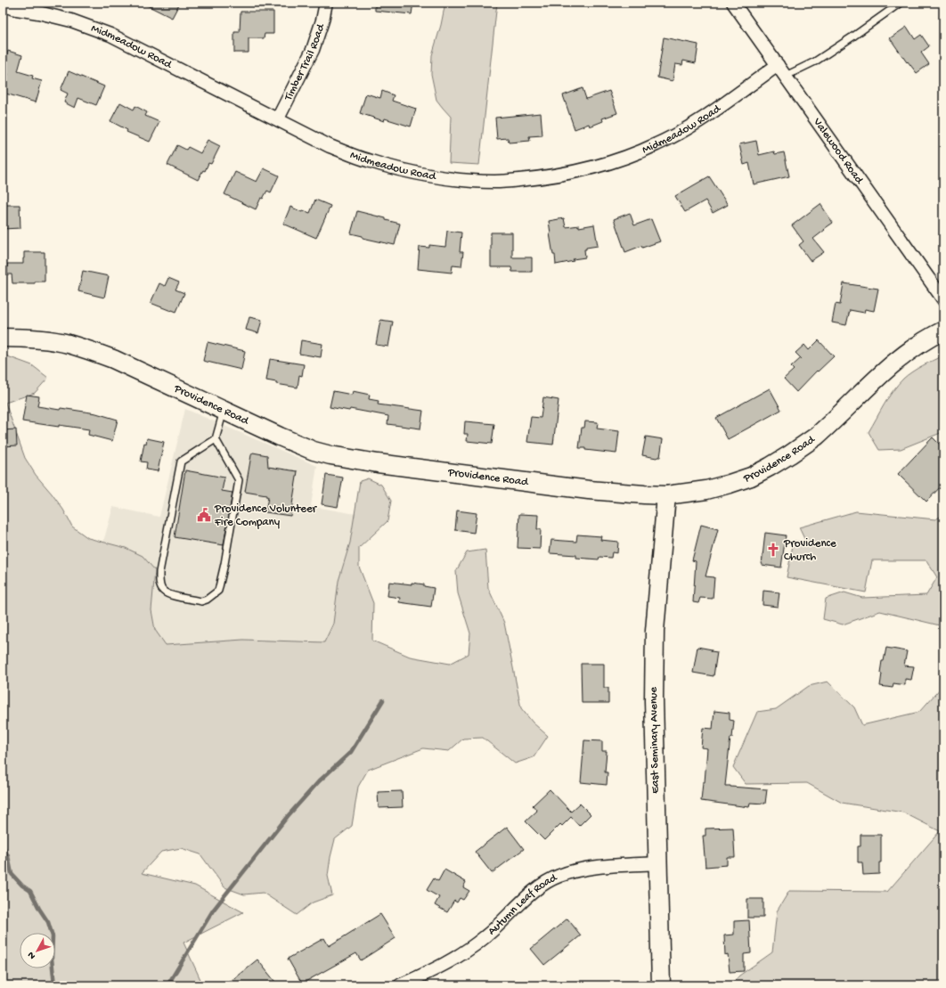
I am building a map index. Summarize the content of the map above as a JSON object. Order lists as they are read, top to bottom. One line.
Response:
{"streets":{"street":["Midmeadow Road","Timber Trail Road","Valewood Road","Providence Road","East Seminary Avenue","Autumn Leaf Road"]},"crossings":[["Midmeadow Road","Timber Trail Road"],["Midmeadow Road","Valewood Road"],["Providence Road","East Seminary Avenue"],["East Seminary Avenue","Autumn Leaf Road"]],"places":{"public building":["Providence Volunteer Fire Company"],"church":["Providence Church"]},"north":"bottom left"}
